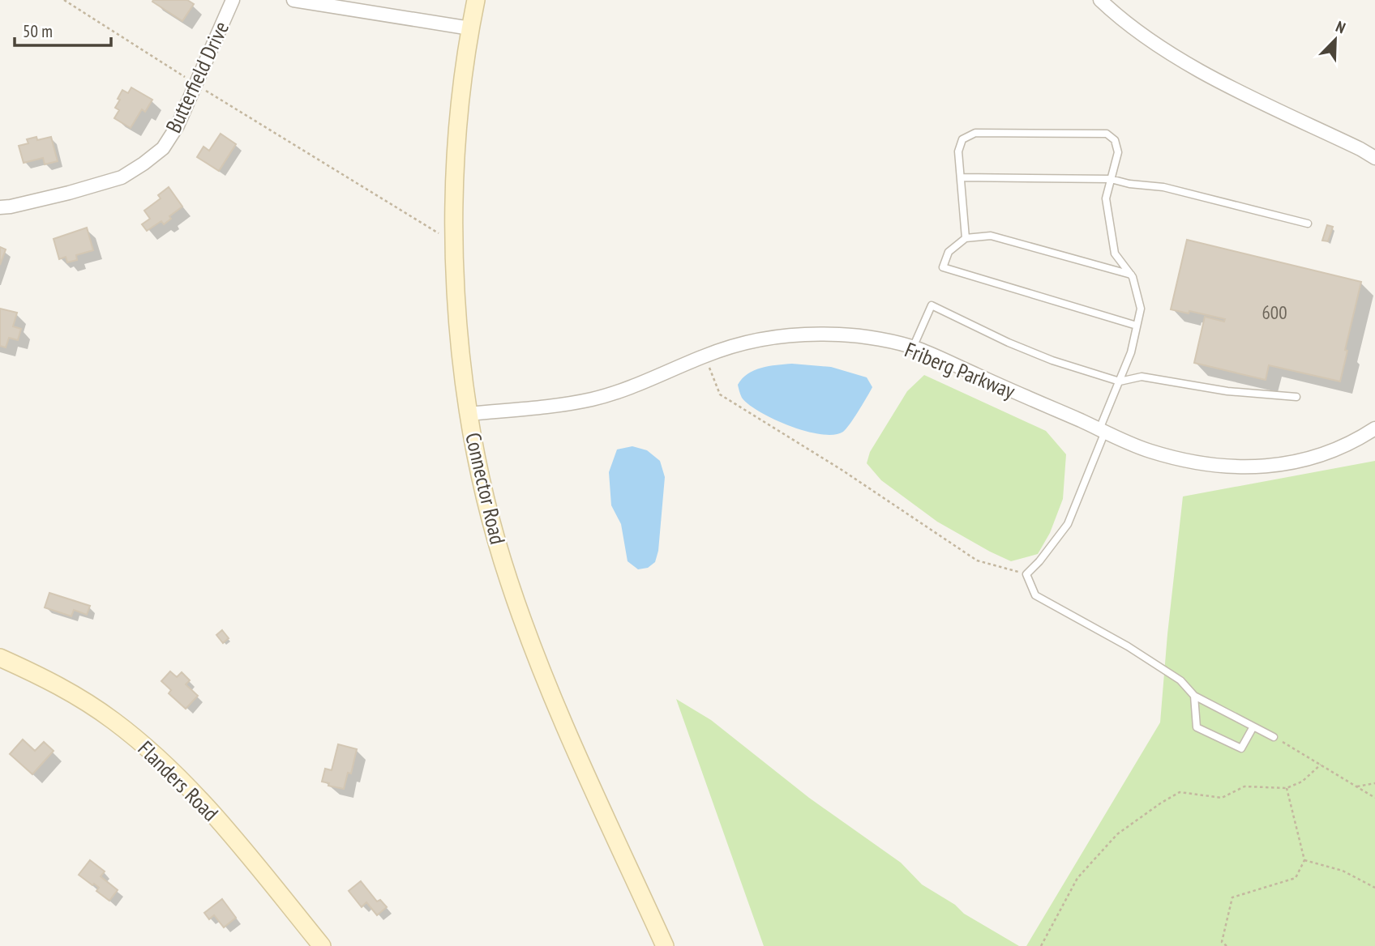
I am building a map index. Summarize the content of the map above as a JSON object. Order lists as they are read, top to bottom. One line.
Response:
{"streets":{"street":["Butterfield Drive","Friberg Parkway","Connector Road","Flanders Road"]},"crossings":[["Friberg Parkway","Connector Road"]],"house_numbers":["600"],"scale_bar":"50 m","north":"top right"}
